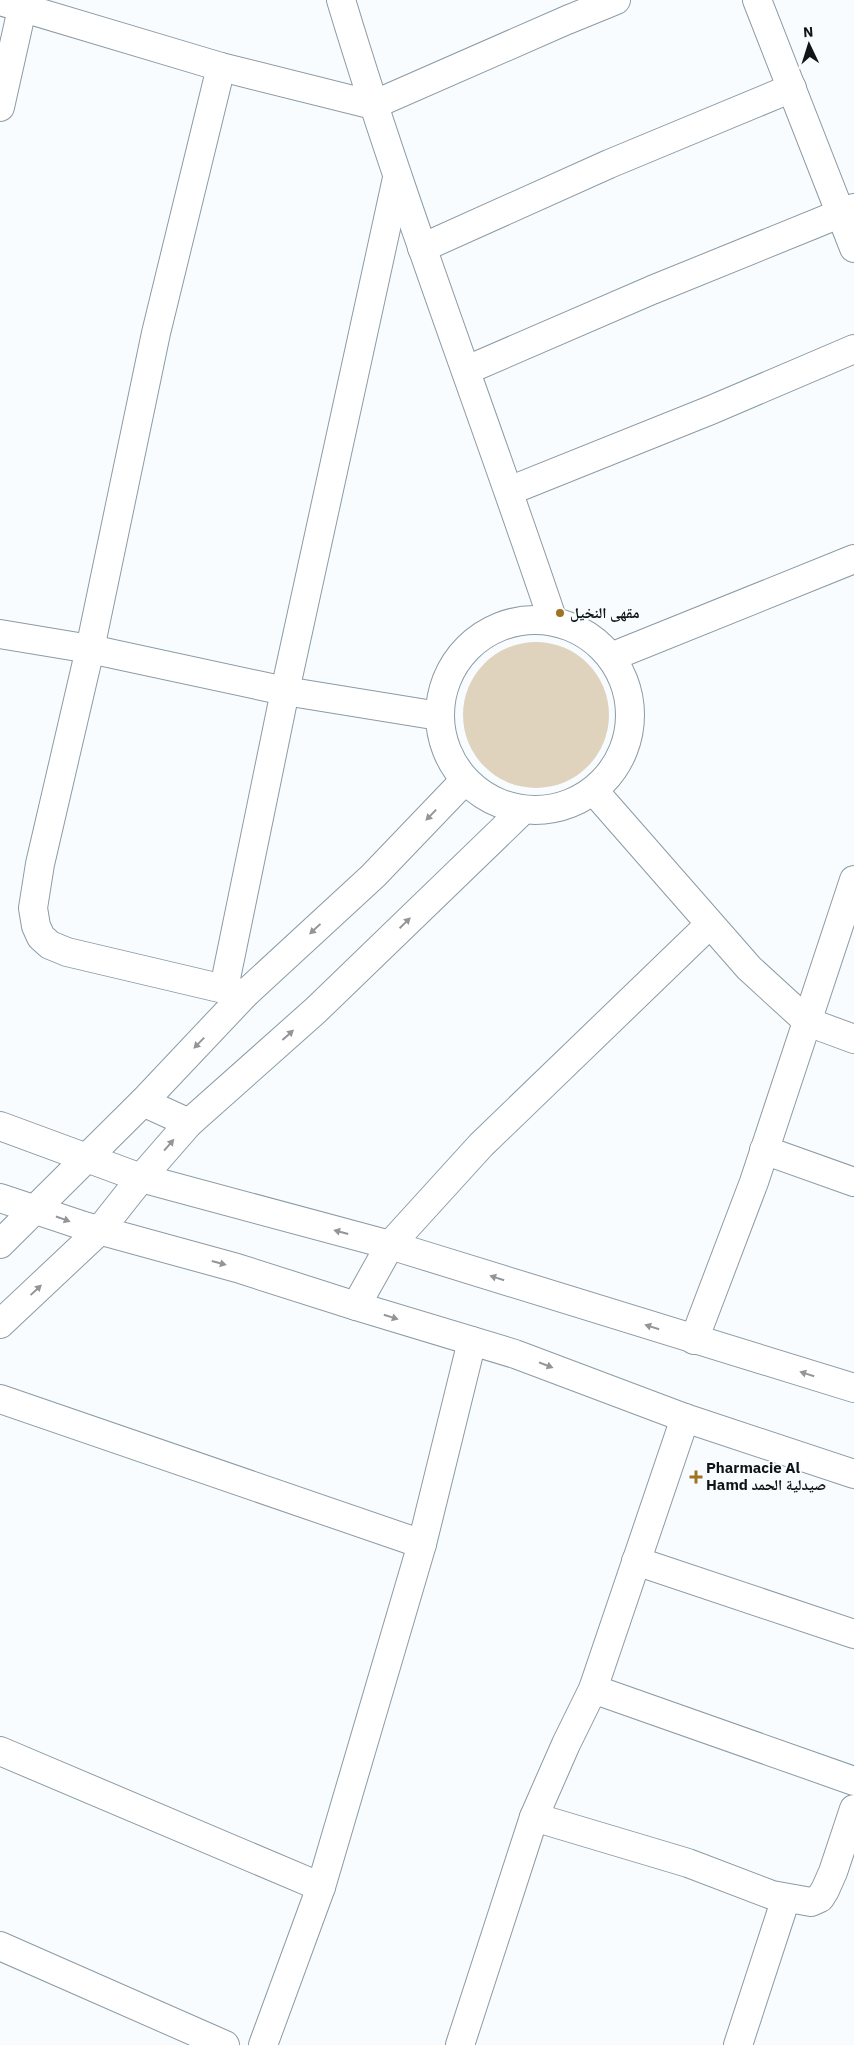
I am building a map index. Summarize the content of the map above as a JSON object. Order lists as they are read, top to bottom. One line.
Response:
{"places":{"other":["مقهى النخيل"],"health":["Pharmacie Al Hamd صيدلية الحمد"]},"north":"top"}
